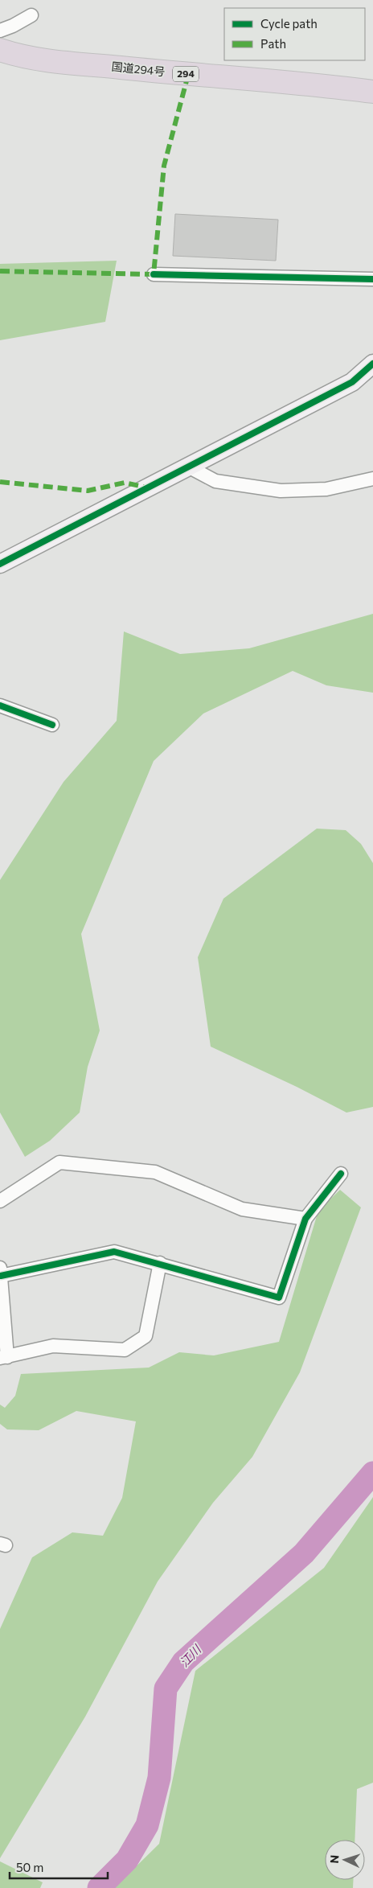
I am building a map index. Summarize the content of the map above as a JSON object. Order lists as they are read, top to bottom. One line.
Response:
{"streets":{"highway":["国道294号","294"]},"water":["江川"],"legend":["Cycle path","Path"],"scale_bar":"50 m","north":"left"}
